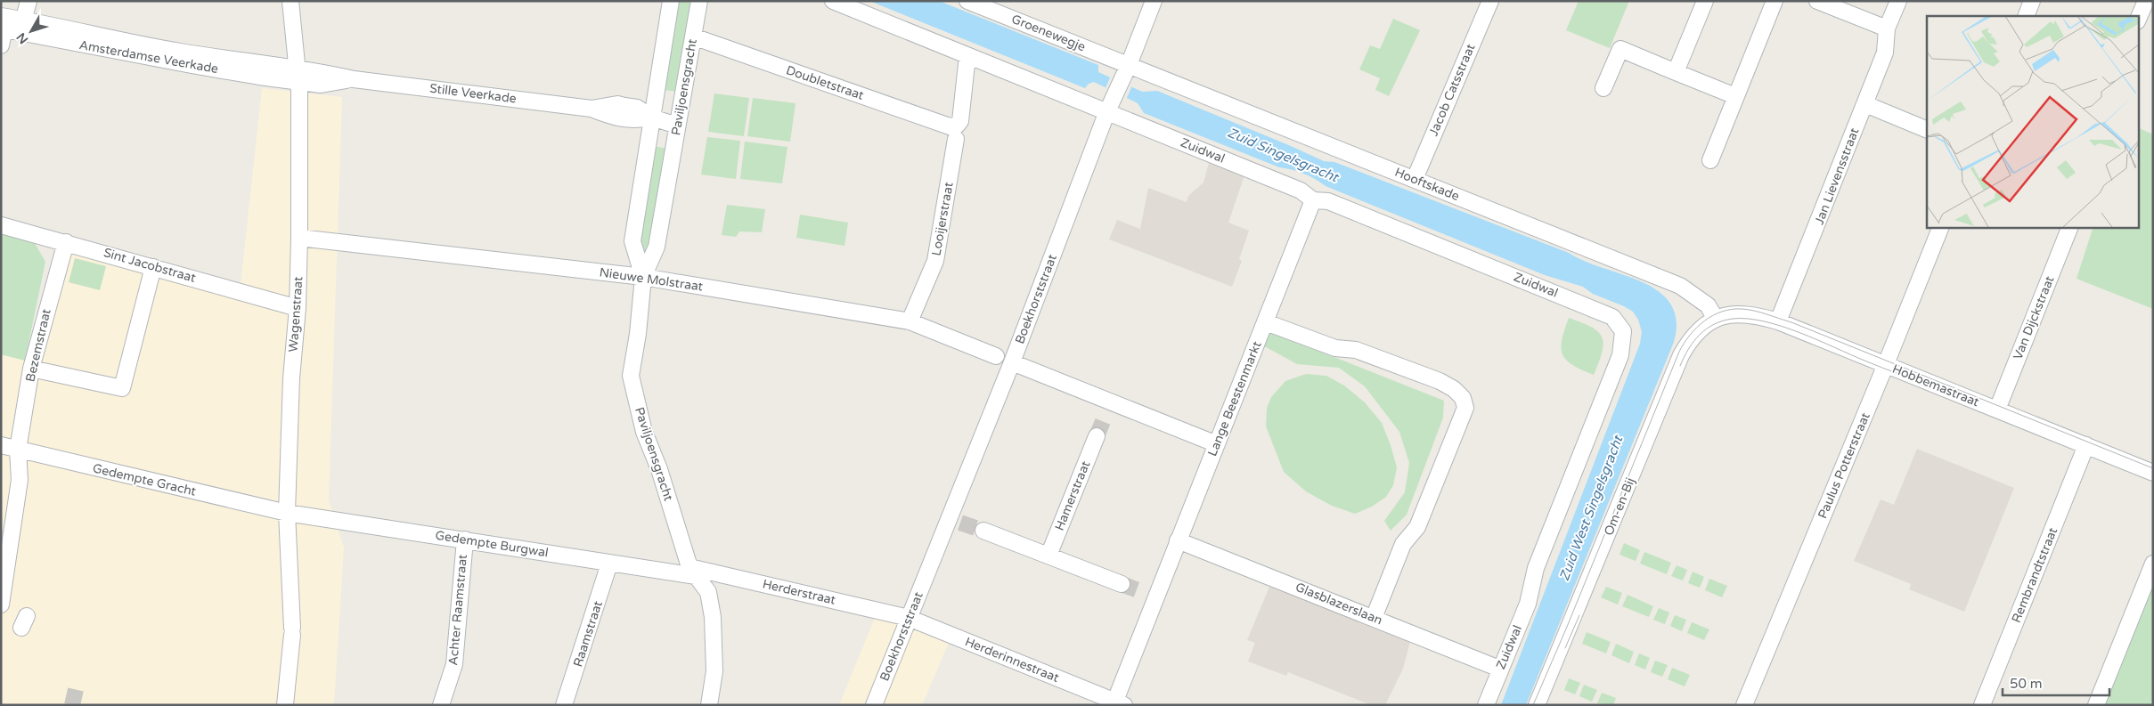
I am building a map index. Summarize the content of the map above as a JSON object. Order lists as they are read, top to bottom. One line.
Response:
{"streets":{"street":["Groenewegje","Amsterdamse Veerkade","Doubletstraat","Paviljoensgracht","Jacob Catsstraat","Stille Veerkade","Zuidwal","Jan Lievensstraat","Hooftskade","Looijerstraat","Sint Jacobstraat","Nieuwe Molstraat","Boekhorststraat","Wagenstraat","Van Dijckstraat","Bezemstraat","Hobbemastraat","Lange Beestenmarkt","Paulus Potterstraat","Gedempte Gracht","Hamerstraat","Om-en-Bij","Gedempte Burgwal","Rembrandtstraat","Herderstraat","Glasblazerslaan","Achter Raamstraat","Raamstraat","Herderinnestraat"]},"crossings":[["Groenewegje","Hooftskade"],["Groenewegje","Boekhorststraat"],["Amsterdamse Veerkade","Stille Veerkade"],["Amsterdamse Veerkade","Wagenstraat"],["Doubletstraat","Paviljoensgracht"],["Doubletstraat","Looijerstraat"],["Paviljoensgracht","Stille Veerkade"],["Paviljoensgracht","Nieuwe Molstraat"],["Paviljoensgracht","Gedempte Burgwal"],["Paviljoensgracht","Herderstraat"],["Jacob Catsstraat","Hooftskade"],["Stille Veerkade","Wagenstraat"],["Zuidwal","Looijerstraat"],["Zuidwal","Boekhorststraat"],["Zuidwal","Lange Beestenmarkt"],["Zuidwal","Glasblazerslaan"],["Jan Lievensstraat","Hobbemastraat"],["Hooftskade","Boekhorststraat"],["Hooftskade","Hobbemastraat"],["Hooftskade","Om-en-Bij"],["Looijerstraat","Nieuwe Molstraat"],["Sint Jacobstraat","Wagenstraat"],["Sint Jacobstraat","Bezemstraat"],["Nieuwe Molstraat","Wagenstraat"],["Boekhorststraat","Herderstraat"],["Boekhorststraat","Herderinnestraat"],["Wagenstraat","Gedempte Gracht"],["Wagenstraat","Gedempte Burgwal"],["Van Dijckstraat","Hobbemastraat"],["Bezemstraat","Gedempte Gracht"],["Hobbemastraat","Paulus Potterstraat"],["Hobbemastraat","Om-en-Bij"],["Hobbemastraat","Rembrandtstraat"],["Lange Beestenmarkt","Glasblazerslaan"],["Lange Beestenmarkt","Herderinnestraat"],["Gedempte Gracht","Gedempte Burgwal"],["Gedempte Burgwal","Herderstraat"],["Gedempte Burgwal","Achter Raamstraat"],["Gedempte Burgwal","Raamstraat"],["Herderstraat","Herderinnestraat"]],"water":["Zuid Singelsgracht","Zuid West Singelsgracht"],"scale_bar":"50 m","north":"bottom left"}
